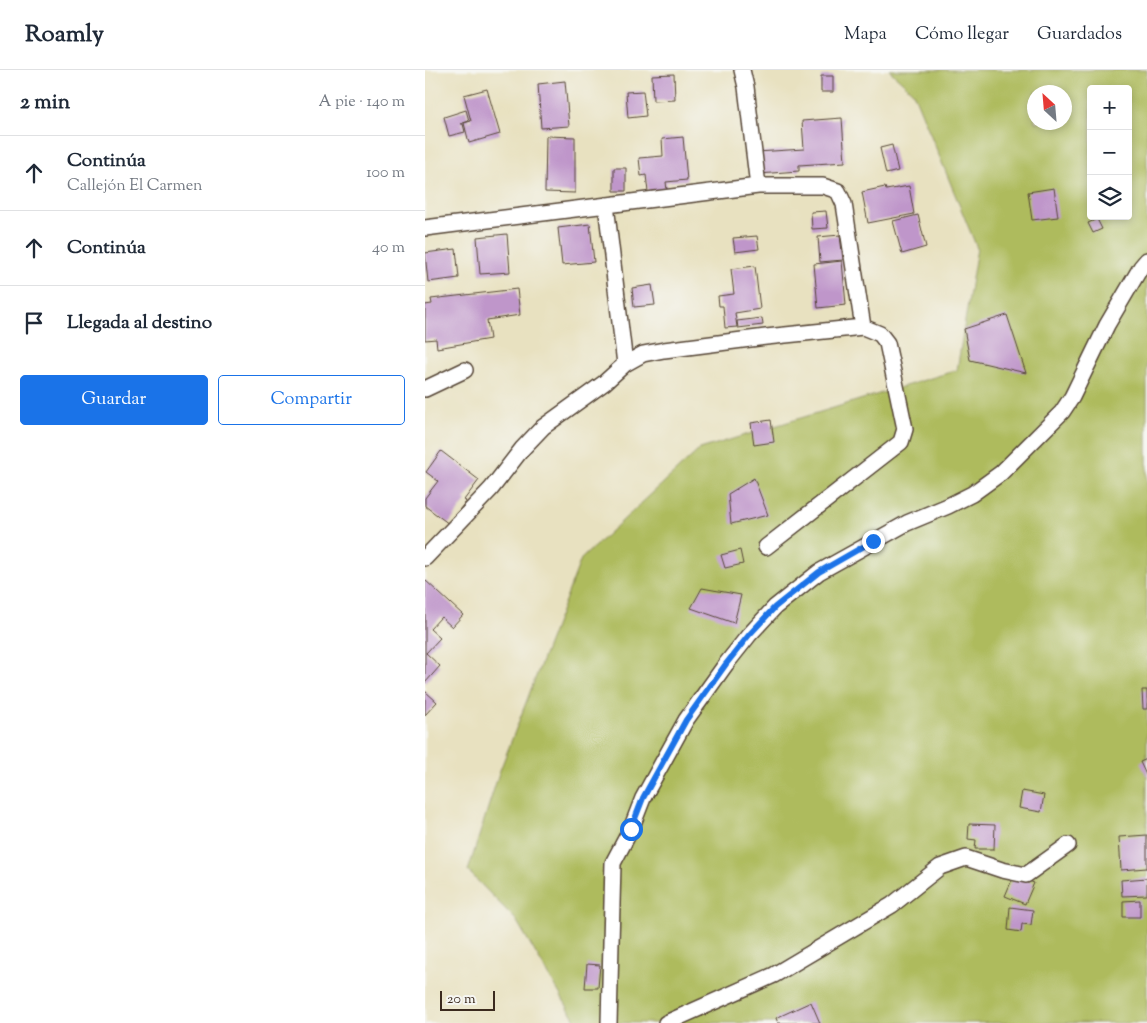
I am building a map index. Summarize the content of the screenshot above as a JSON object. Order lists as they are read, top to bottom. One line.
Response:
{"scale_bar":"20 m","north":"top left","page":{"header":"Roamly","nav":["Mapa","Cómo llegar","Guardados"],"heading":["2 min","A pie · 140 m"],"map_buttons":["+","−"],"list":[["Continúa","Callejón El Carmen","100 m"],["Continúa","40 m"],"Llegada al destino"],"buttons":["Guardar","Compartir"],"scale":"20 m"}}
